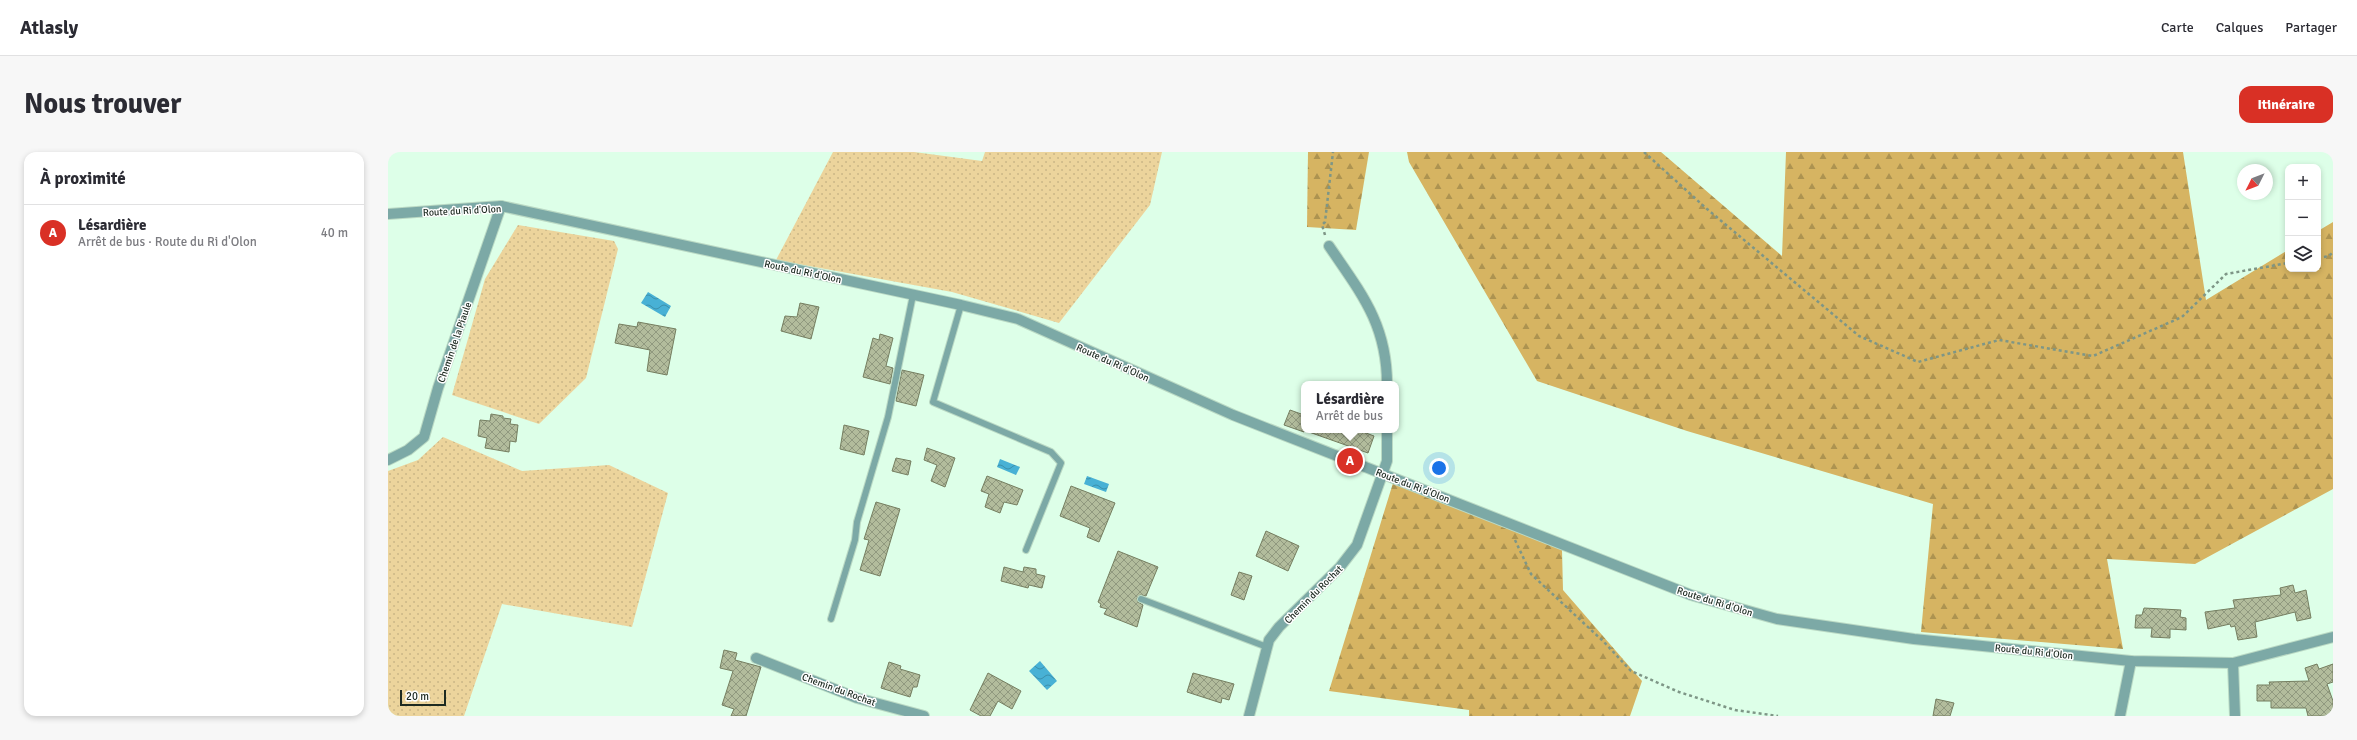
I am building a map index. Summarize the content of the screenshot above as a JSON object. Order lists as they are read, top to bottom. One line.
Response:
{"streets":{"street":["Route du Ri d'Olon","Chemin de la Piaule","Chemin du Rochat"]},"crossings":[["Route du Ri d'Olon","Chemin de la Piaule"],["Route du Ri d'Olon","Chemin du Rochat"]],"scale_bar":"20 m","north":"bottom left","page":{"header":"Atlasly","nav":["Carte","Calques","Partager"],"buttons":"Itinéraire","title":"Nous trouver","heading":"À proximité","map_buttons":["+","−"],"list":[{"mark":"A","name":"Lésardière","note":"Arrêt de bus · Route du Ri d'Olon","value":"40 m"}],"popup":["Lésardière","Arrêt de bus"],"pins":"A","scale":"20 m"}}
